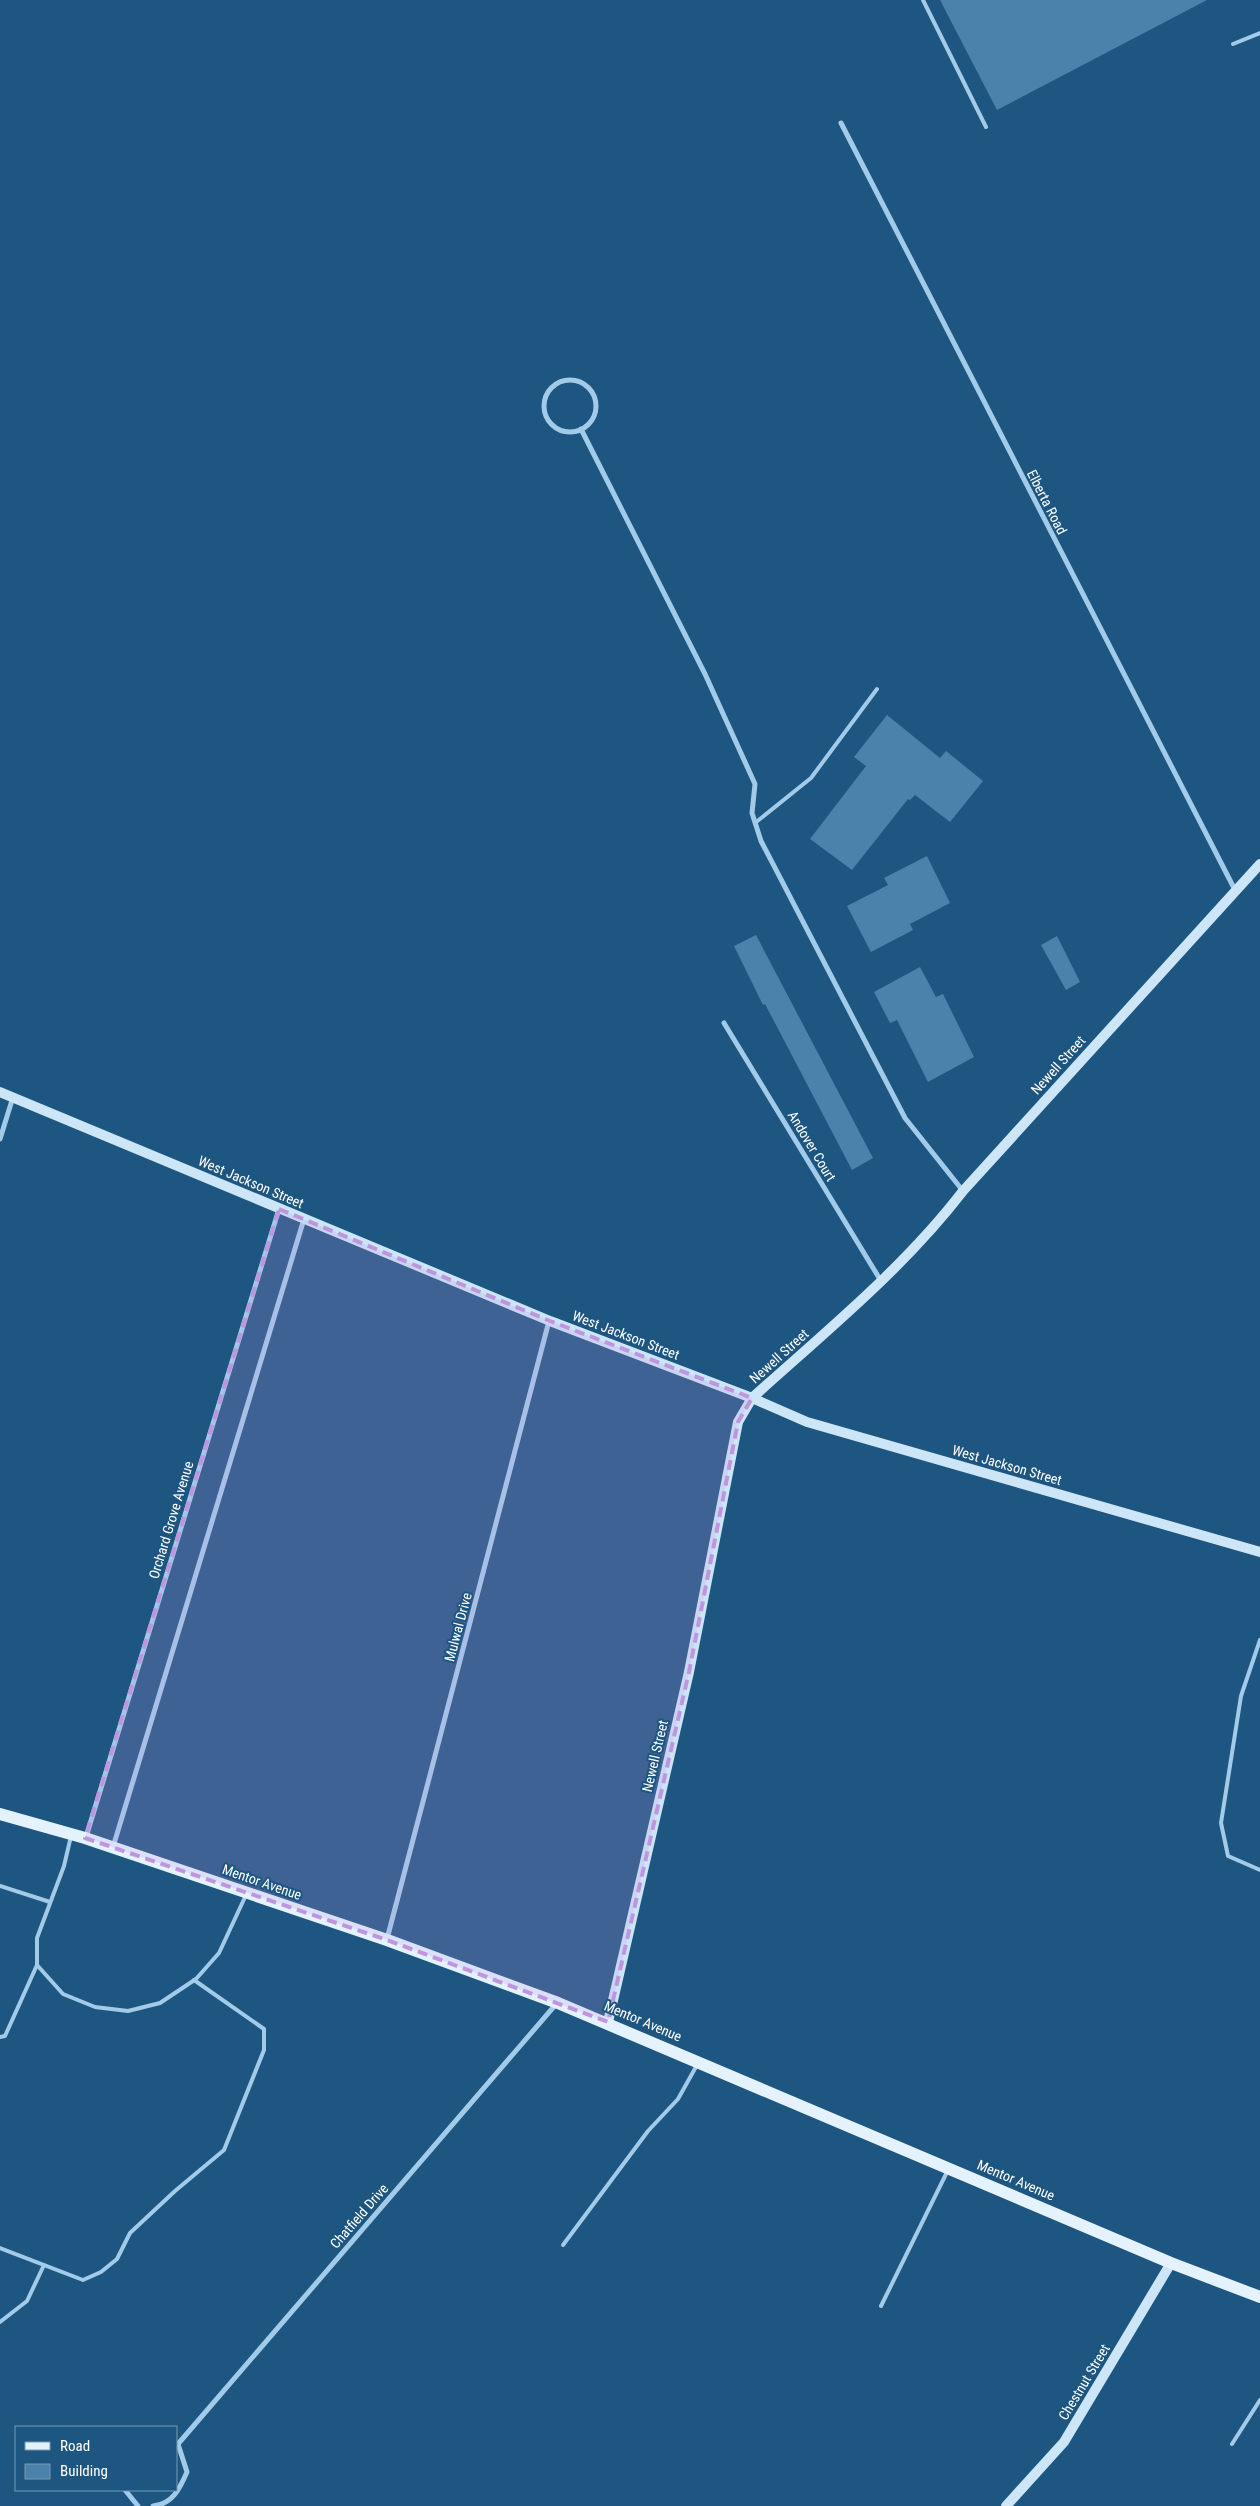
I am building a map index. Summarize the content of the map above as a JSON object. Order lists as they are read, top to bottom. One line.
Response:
{"streets":{"main road":["Mentor Avenue"],"street":["Elberta Road","Newell Street","Andover Court","West Jackson Street","Orchard Grove Avenue","Mulwal Drive","Chatfield Drive","Chestnut Street"]},"crossings":[["Elberta Road","Newell Street"],["Newell Street","Andover Court"],["Newell Street","West Jackson Street"],["Newell Street","Mentor Avenue"],["West Jackson Street","Orchard Grove Avenue"],["West Jackson Street","Mulwal Drive"],["Orchard Grove Avenue","Mentor Avenue"],["Mulwal Drive","Mentor Avenue"],["Mentor Avenue","Chatfield Drive"],["Mentor Avenue","Chestnut Street"]],"legend":["Road","Building"]}
